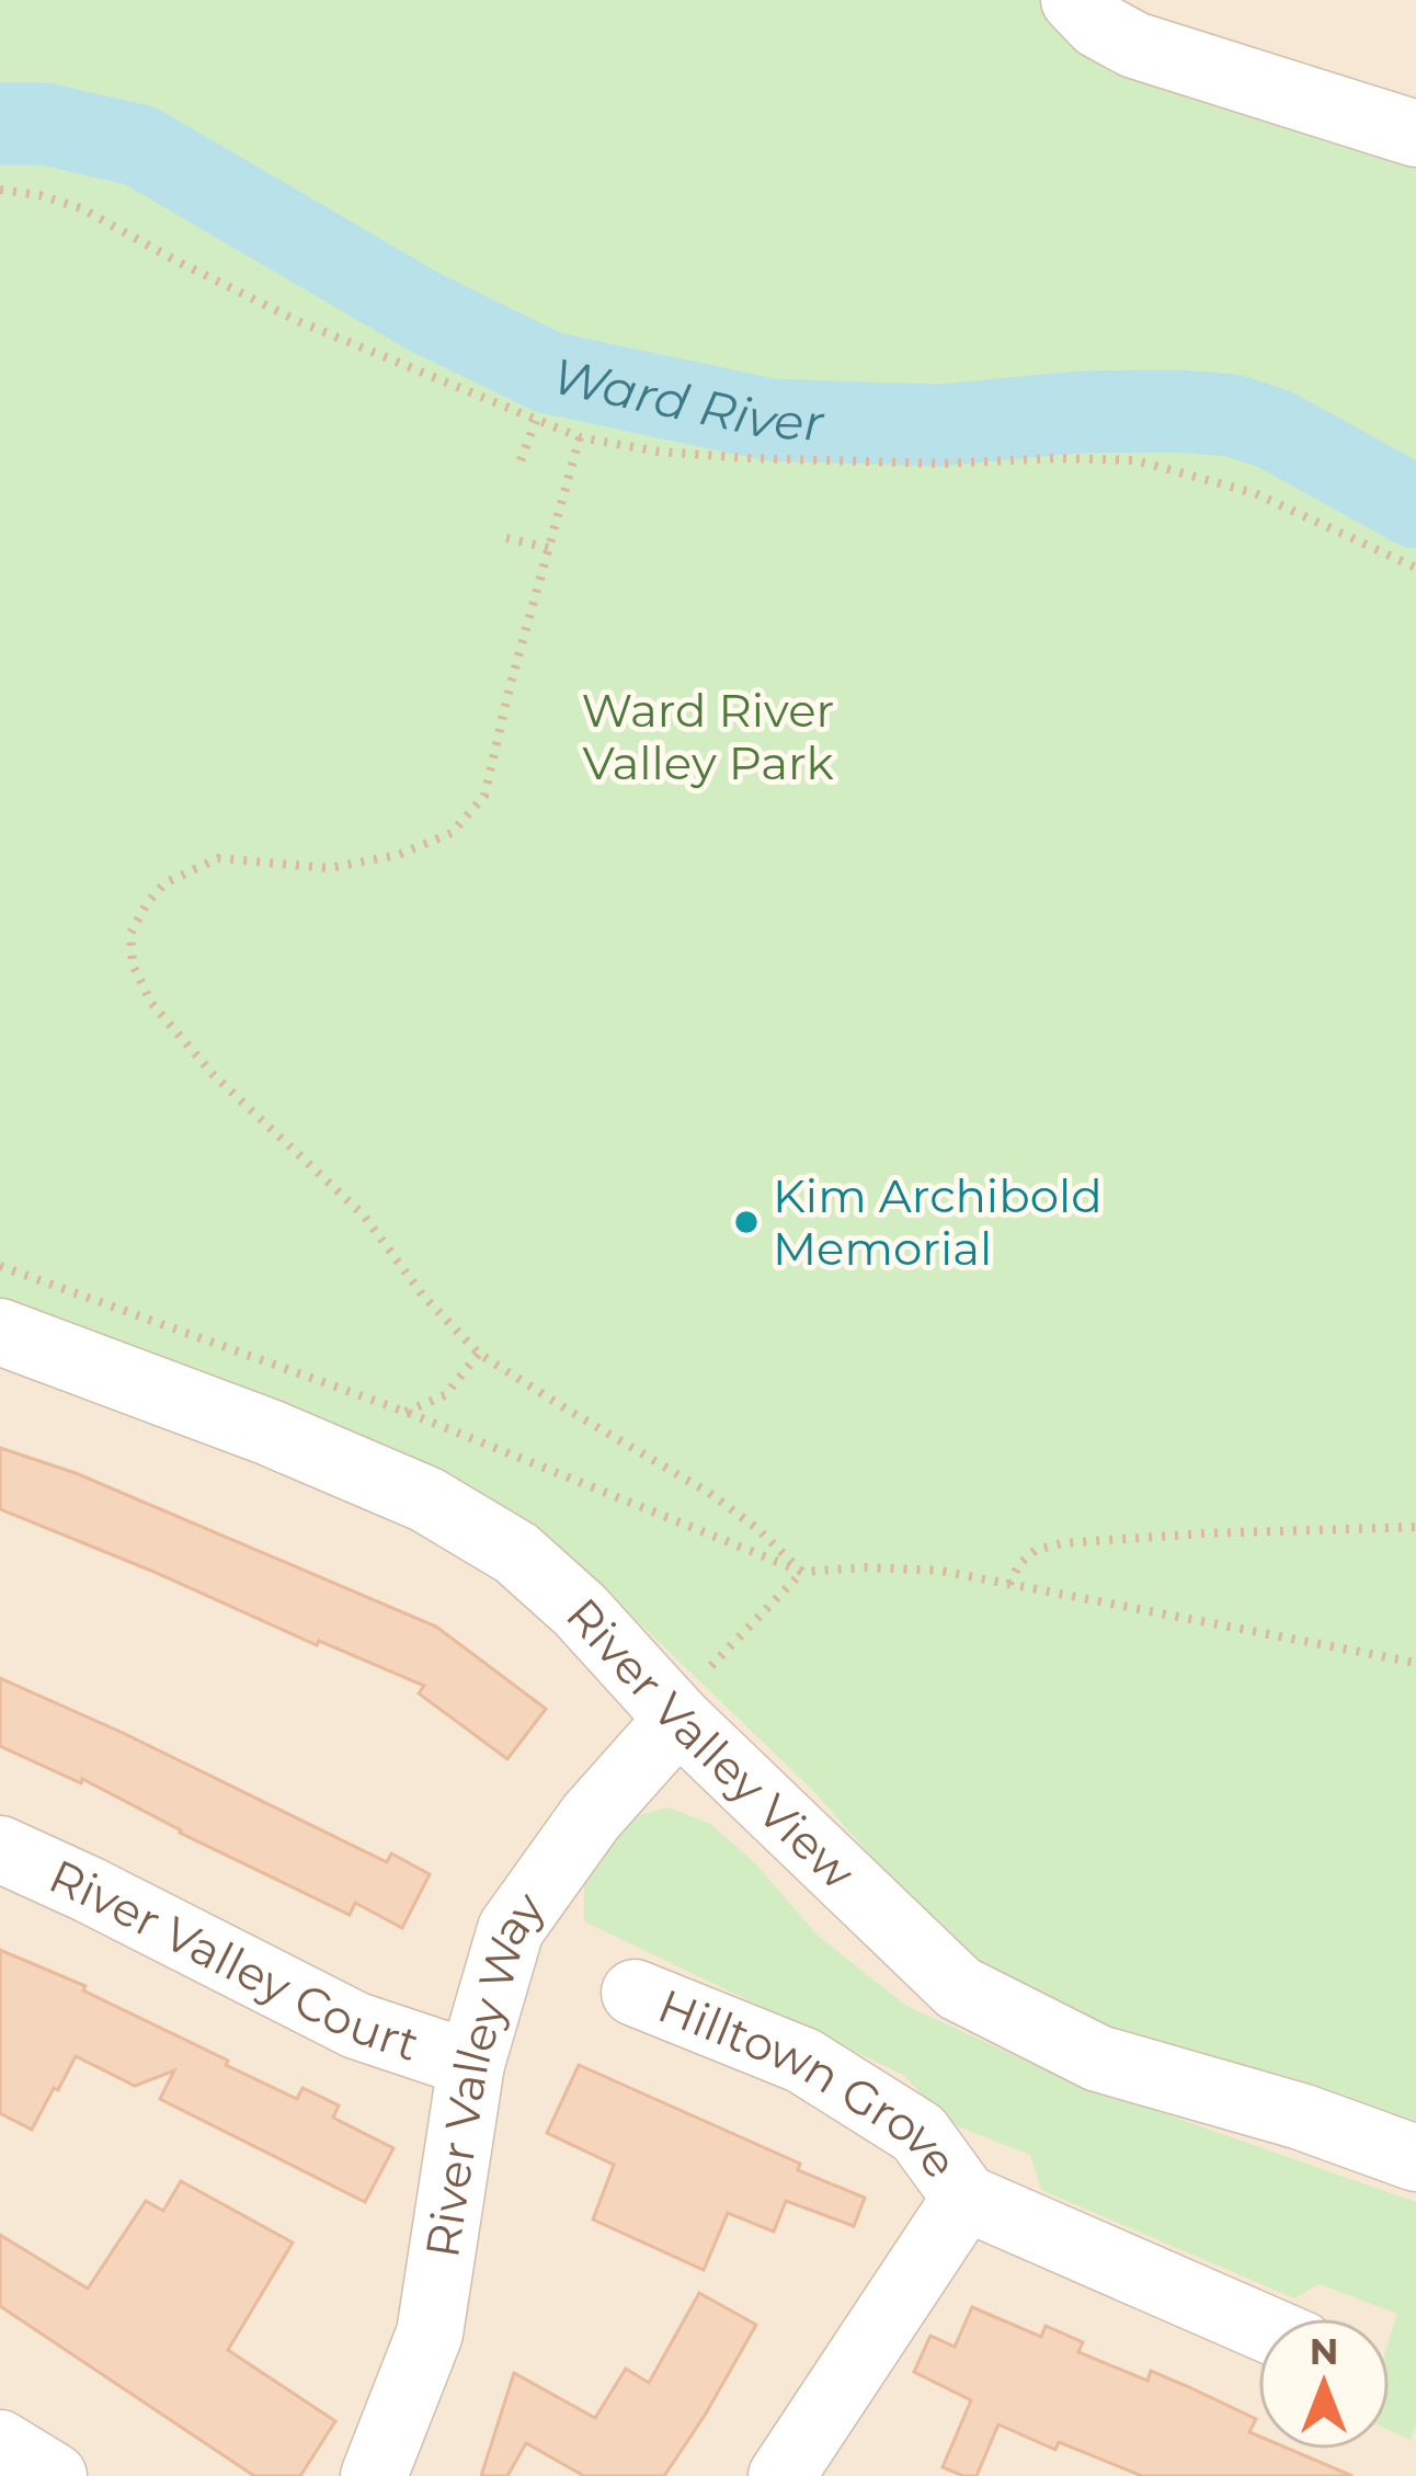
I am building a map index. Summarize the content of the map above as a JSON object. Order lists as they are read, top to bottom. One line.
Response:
{"streets":{"street":["River Valley View","River Valley Court","River Valley Way","Hilltown Grove"]},"crossings":[["River Valley View","River Valley Way"],["River Valley Court","River Valley Way"]],"water":["Ward River"],"parks":["Ward River Valley Park"],"places":["Kim Archibold Memorial"],"north":"top"}
